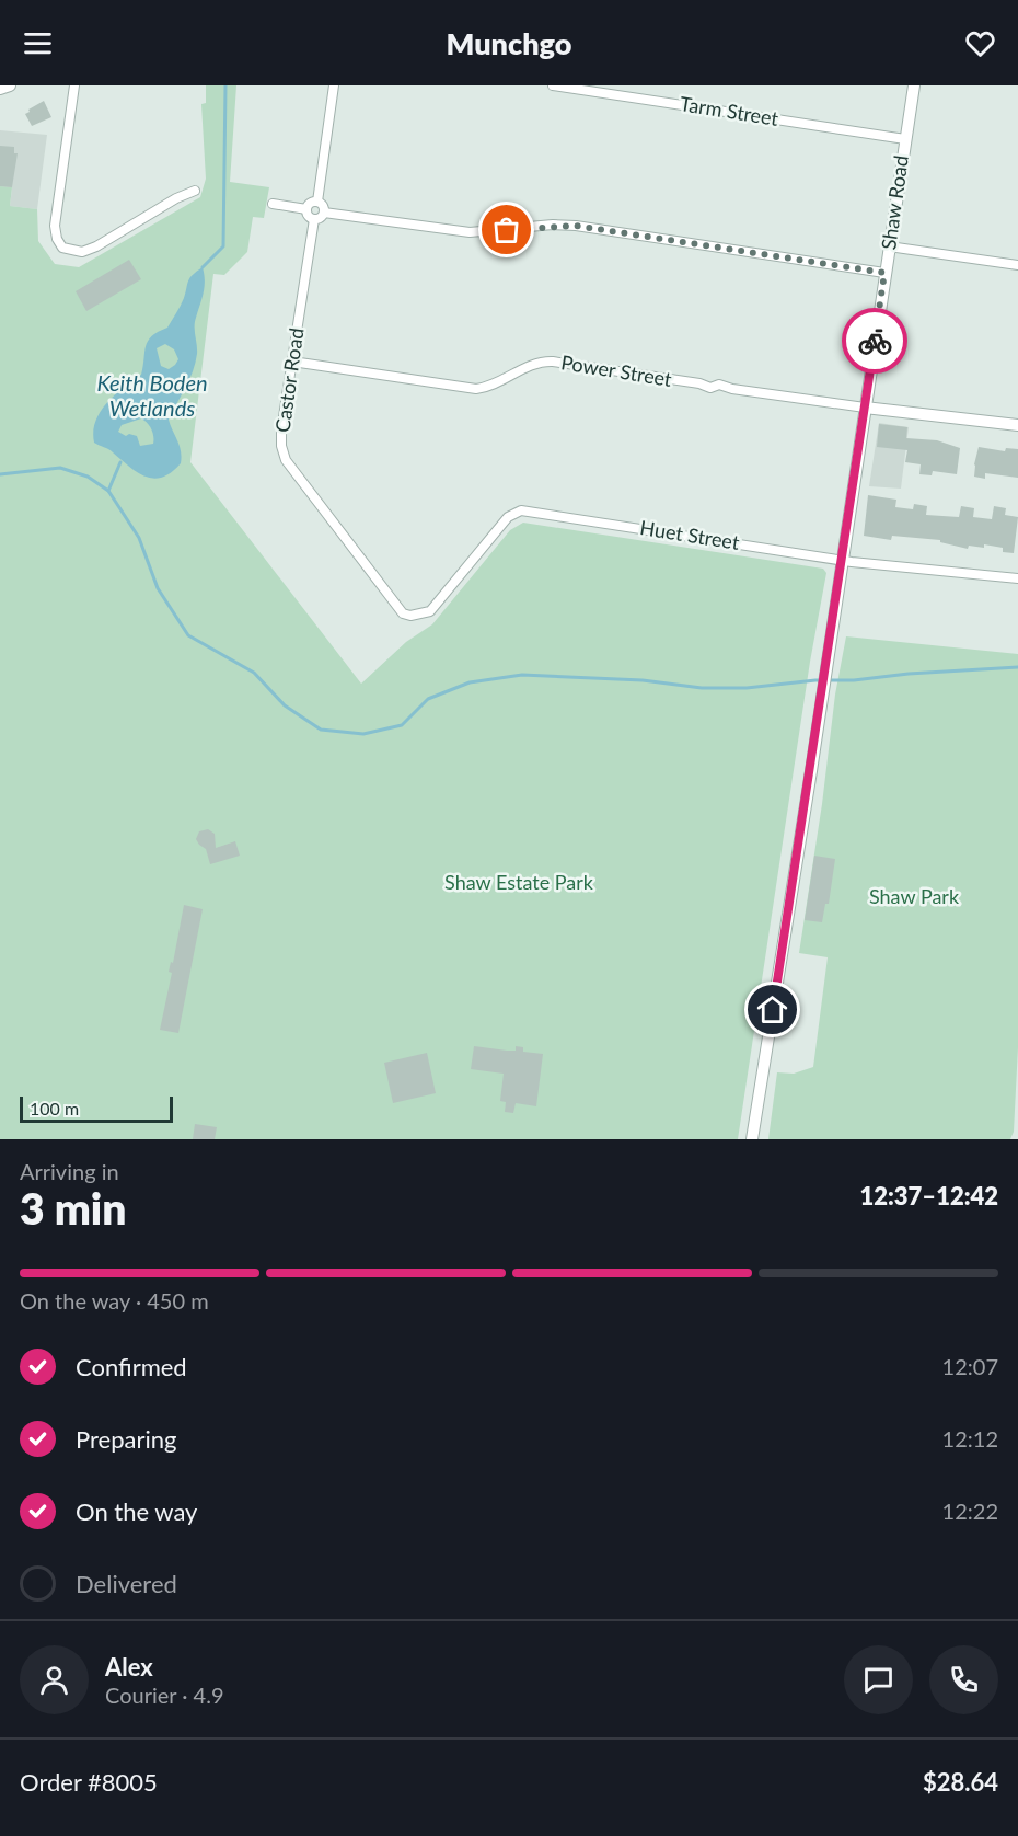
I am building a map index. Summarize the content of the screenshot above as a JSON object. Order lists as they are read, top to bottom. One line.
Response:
{"streets":{"street":["Tarm Street","Shaw Road","Power Street","Castor Road","Huet Street"]},"crossings":[["Tarm Street","Shaw Road"],["Shaw Road","Power Street"],["Shaw Road","Huet Street"],["Power Street","Castor Road"],["Castor Road","Huet Street"]],"water":["Keith Boden Wetlands"],"parks":["Shaw Estate Park","Shaw Park"],"scale_bar":"100 m","page":{"header":"Munchgo","scale":"100 m","heading":["3 min","Arriving in","12:37–12:42"],"panel":["Alex","Courier · 4.9","Order #8005","$28.64"],"bar":"On the way · 450 m","list":[["Confirmed","12:07"],["Preparing","12:12"],["On the way","12:22"],"Delivered"]}}
